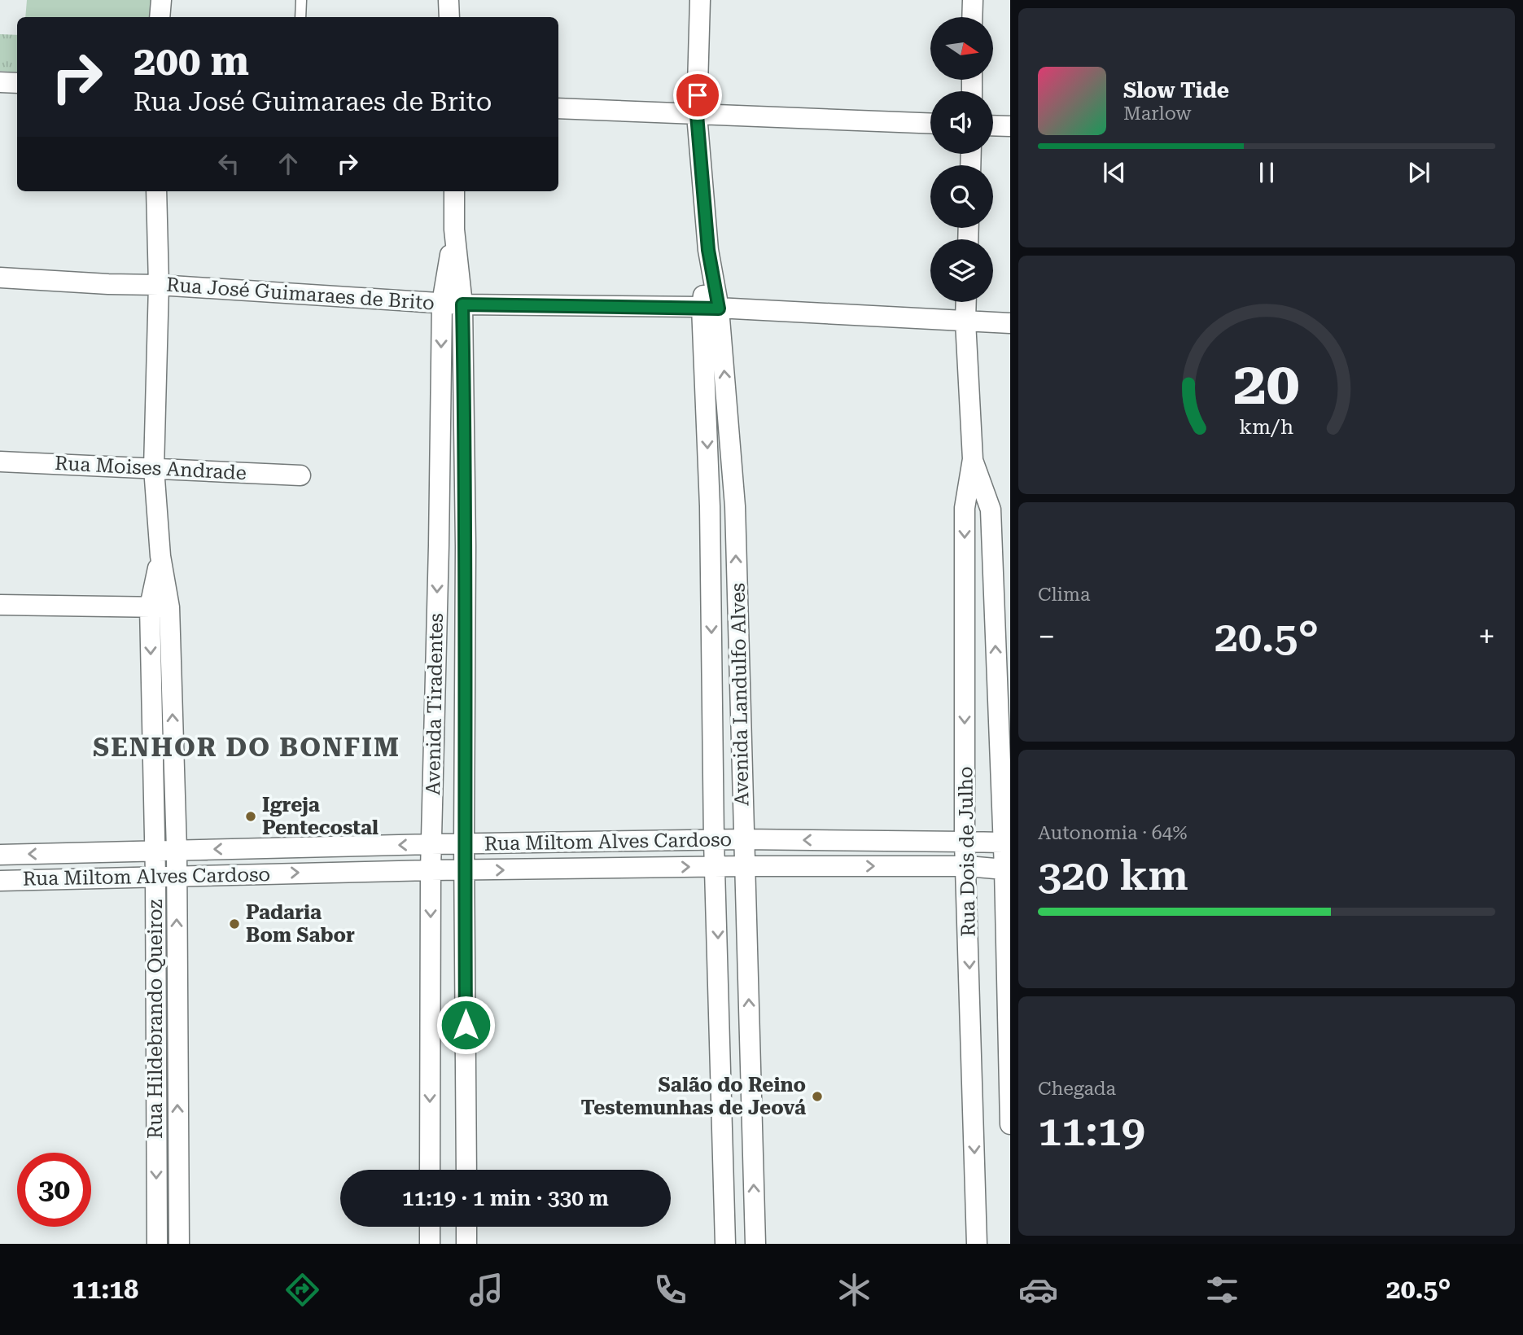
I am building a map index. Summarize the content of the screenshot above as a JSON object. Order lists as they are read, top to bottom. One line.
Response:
{"streets":{"street":["Rua José Guimaraes de Brito","Rua Moises Andrade","Avenida Landulfo Alves","Avenida Tiradentes","Rua Miltom Alves Cardoso","Rua Dois de Julho","Rua Hildebrando Queiroz"]},"crossings":[["Rua José Guimaraes de Brito","Avenida Landulfo Alves"],["Rua José Guimaraes de Brito","Avenida Tiradentes"],["Rua José Guimaraes de Brito","Rua Dois de Julho"],["Rua José Guimaraes de Brito","Rua Hildebrando Queiroz"],["Rua Moises Andrade","Rua Hildebrando Queiroz"],["Avenida Landulfo Alves","Rua Miltom Alves Cardoso"],["Avenida Tiradentes","Rua Miltom Alves Cardoso"],["Rua Miltom Alves Cardoso","Rua Dois de Julho"],["Rua Miltom Alves Cardoso","Rua Hildebrando Queiroz"]],"districts":["SENHOR DO BONFIM"],"places":["Igreja Pentecostal","Padaria Bom Sabor","Salão do Reino Testemunhas de Jeová"],"north":"right","page":{"turn":["200 m","Rua José Guimaraes de Brito"],"song":["Slow Tide","Marlow"],"tile":["Clima",["Autonomia · 64%","320 km"],["Chegada","11:19"]],"heat":["−","20.5°","+"],"limit":"30","trip":"11:19 · 1 min · 330 m","tabs":["11:18","20.5°"],"gauge":["20","km/h"]}}
